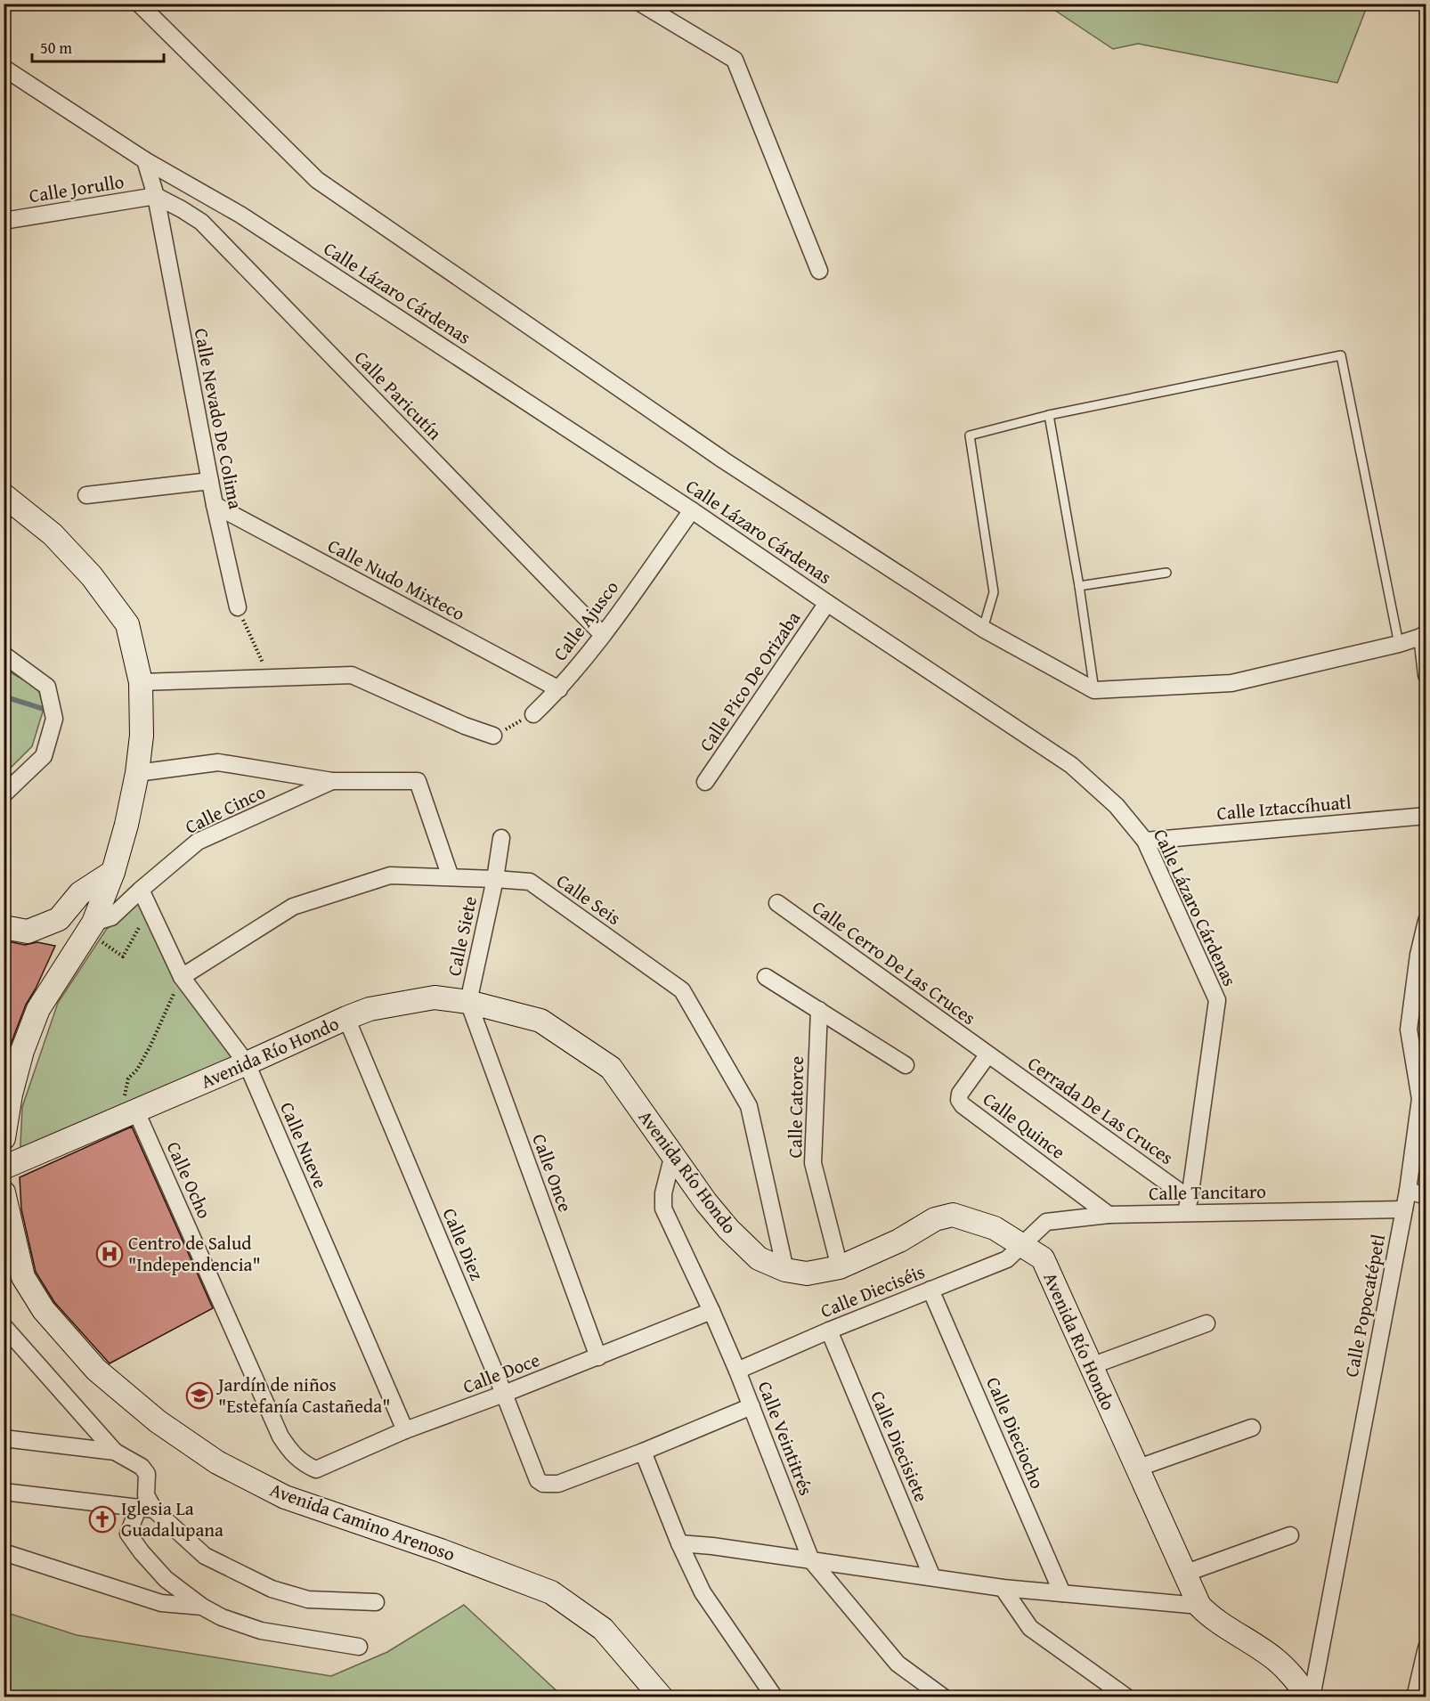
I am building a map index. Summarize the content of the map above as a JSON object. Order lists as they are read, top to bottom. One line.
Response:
{"streets":{"street":["Calle Jorullo","Calle Lázaro Cárdenas","Calle Paricutín","Calle Nevado De Colima","Calle Nudo Mixteco","Calle Ajusco","Calle Pico De Orizaba","Calle Iztaccíhuatl","Calle Cinco","Calle Seis","Calle Siete","Calle Cerro De Las Cruces","Avenida Río Hondo","Calle Catorce","Cerrada De Las Cruces","Calle Quince","Calle Nueve","Calle Once","Calle Ocho","Calle Tancitaro","Calle Diez","Calle Dieciséis","Calle Popocatépetl","Calle Doce","Calle Dieciocho","Calle Veintitrés","Calle Diecisiete","Avenida Camino Arenoso"]},"crossings":[["Calle Jorullo","Calle Paricutín"],["Calle Jorullo","Calle Nevado De Colima"],["Calle Lázaro Cárdenas","Calle Nevado De Colima"],["Calle Lázaro Cárdenas","Calle Ajusco"],["Calle Lázaro Cárdenas","Calle Pico De Orizaba"],["Calle Lázaro Cárdenas","Calle Iztaccíhuatl"],["Calle Lázaro Cárdenas","Cerrada De Las Cruces"],["Calle Lázaro Cárdenas","Calle Tancitaro"],["Calle Paricutín","Calle Nevado De Colima"],["Calle Paricutín","Calle Ajusco"],["Calle Nevado De Colima","Calle Nudo Mixteco"],["Calle Nudo Mixteco","Calle Ajusco"],["Calle Cinco","Calle Nueve"],["Calle Seis","Calle Siete"],["Calle Seis","Avenida Río Hondo"],["Calle Seis","Calle Nueve"],["Calle Siete","Avenida Río Hondo"],["Calle Siete","Calle Once"],["Calle Cerro De Las Cruces","Cerrada De Las Cruces"],["Calle Cerro De Las Cruces","Calle Quince"],["Avenida Río Hondo","Calle Catorce"],["Avenida Río Hondo","Calle Nueve"],["Avenida Río Hondo","Calle Once"],["Avenida Río Hondo","Calle Ocho"],["Avenida Río Hondo","Calle Tancitaro"],["Avenida Río Hondo","Calle Diez"],["Avenida Río Hondo","Calle Dieciséis"],["Avenida Río Hondo","Calle Popocatépetl"],["Avenida Río Hondo","Calle Veintitrés"],["Cerrada De Las Cruces","Calle Quince"],["Cerrada De Las Cruces","Calle Tancitaro"],["Calle Quince","Calle Tancitaro"],["Calle Nueve","Calle Doce"],["Calle Once","Calle Doce"],["Calle Ocho","Calle Doce"],["Calle Tancitaro","Calle Dieciséis"],["Calle Tancitaro","Calle Popocatépetl"],["Calle Diez","Calle Doce"],["Calle Dieciséis","Calle Dieciocho"],["Calle Dieciséis","Calle Veintitrés"],["Calle Dieciséis","Calle Diecisiete"],["Calle Doce","Calle Veintitrés"]],"places":{"hospital":["Centro de Salud \"Independencia\""],"school or university":["Jardín de niños \"Estefanía Castañeda\""],"church":["Iglesia La Guadalupana"]},"scale_bar":"50 m"}
